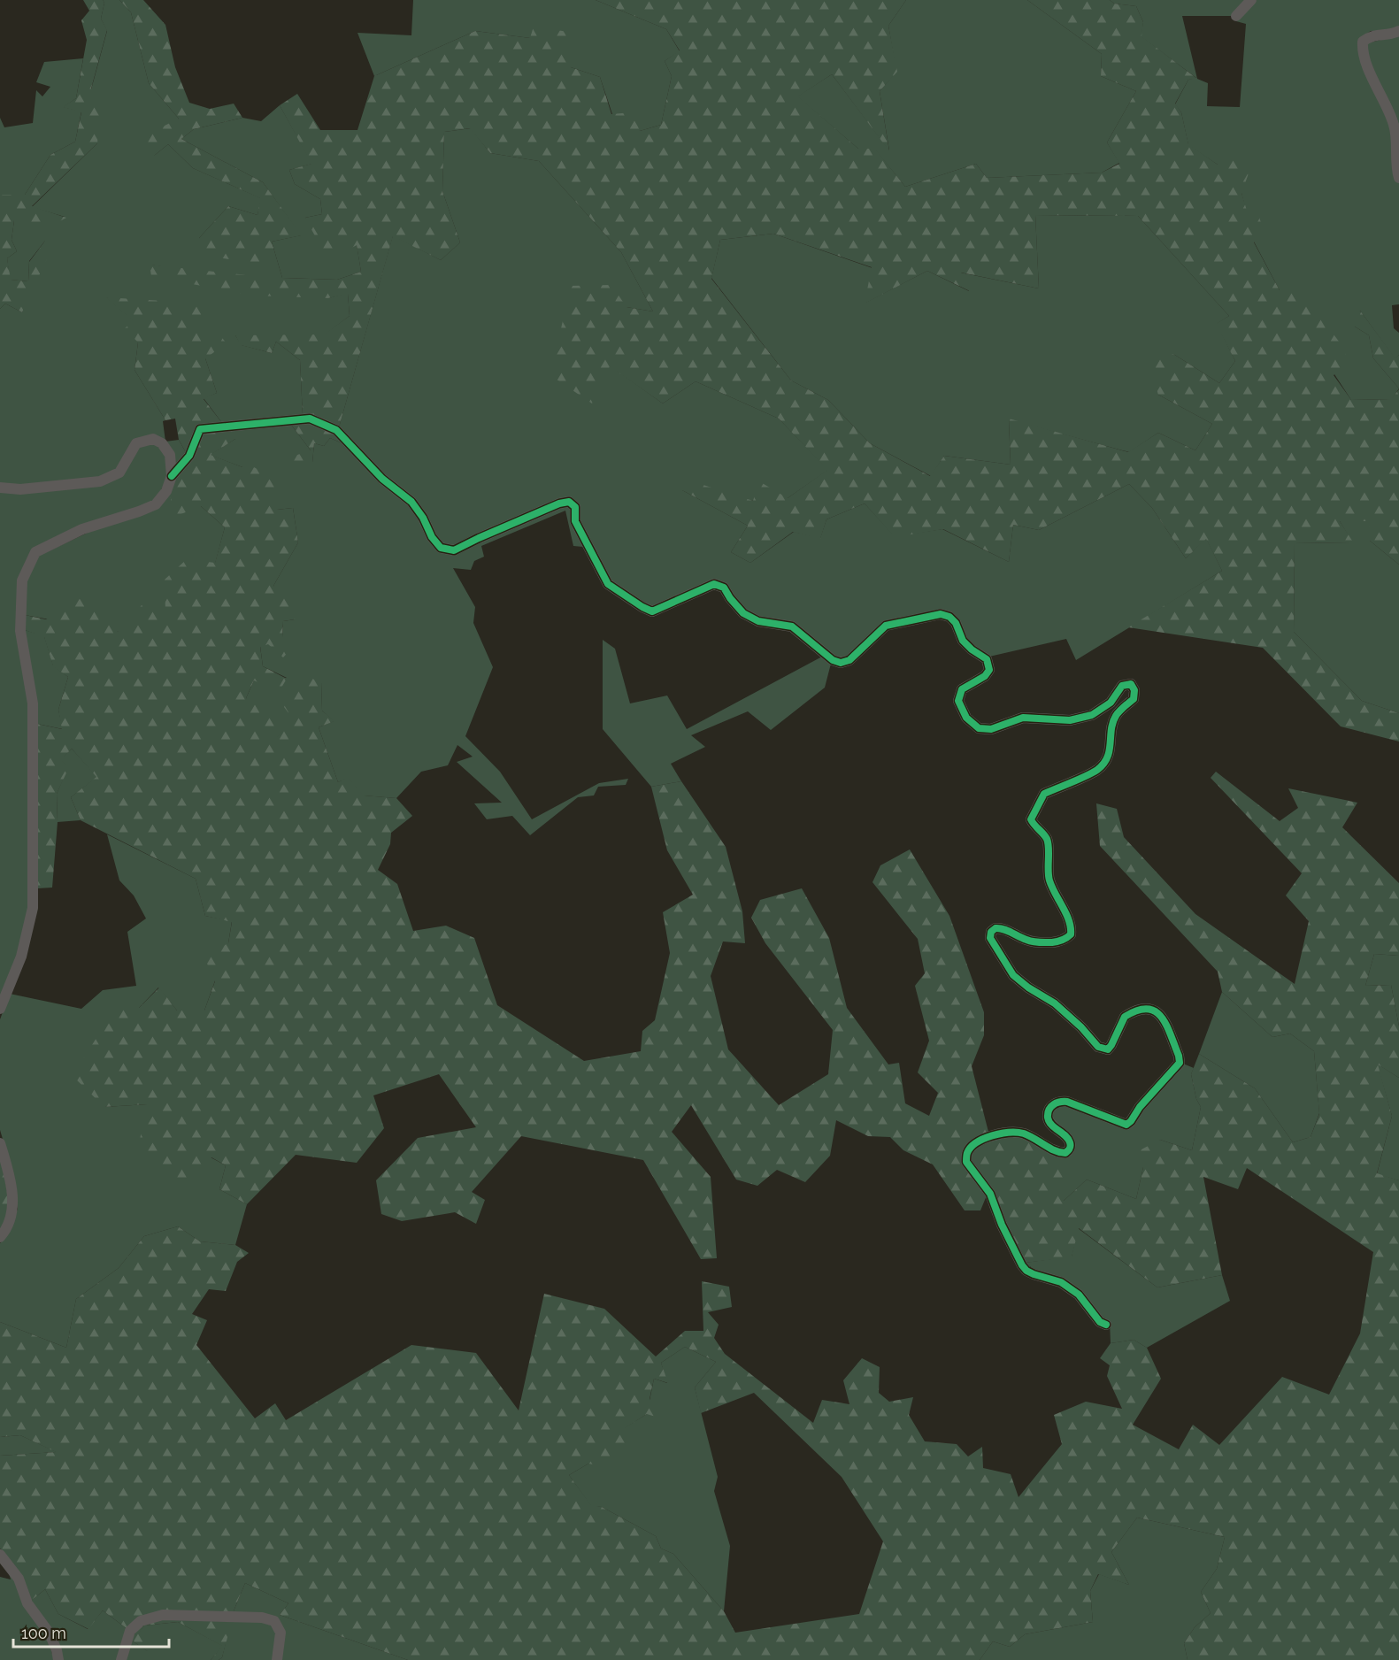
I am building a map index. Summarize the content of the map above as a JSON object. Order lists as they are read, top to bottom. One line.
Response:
{"scale_bar":"100 m"}
